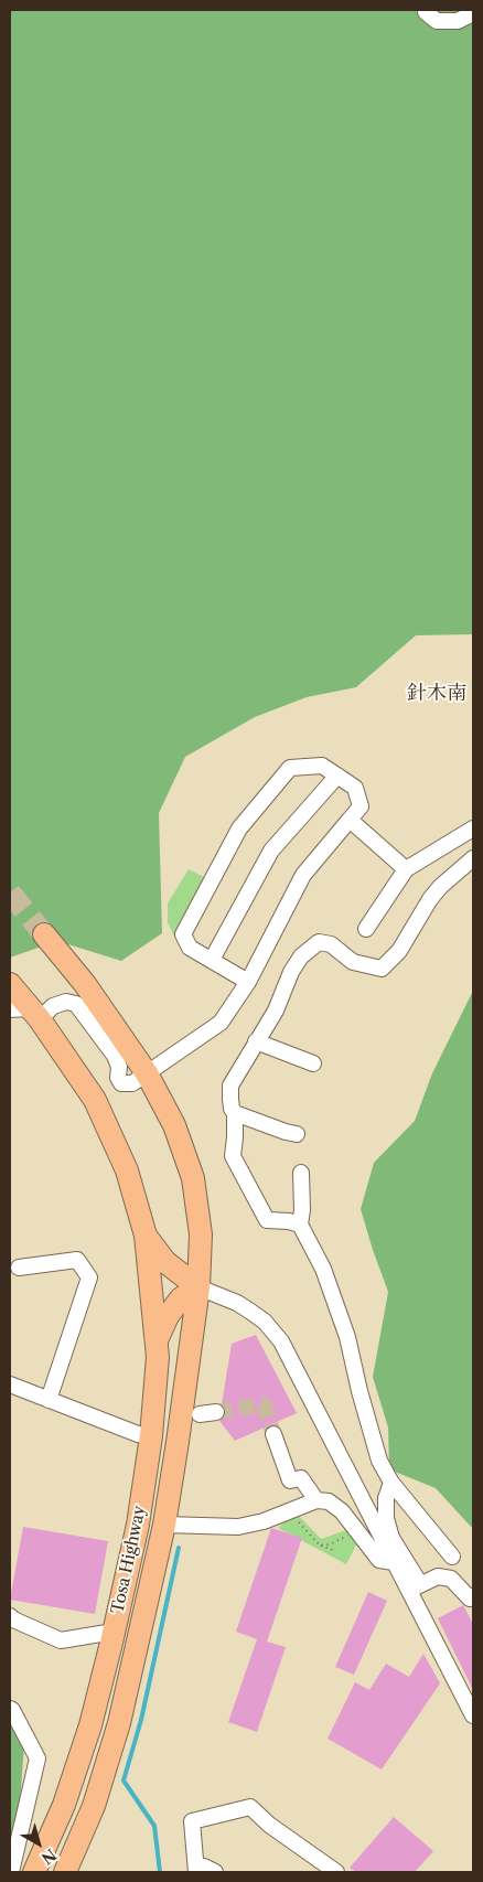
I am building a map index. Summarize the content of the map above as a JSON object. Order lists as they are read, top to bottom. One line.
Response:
{"streets":{"highway":["Tosa Highway"]},"districts":["針木南"],"north":"bottom right"}
